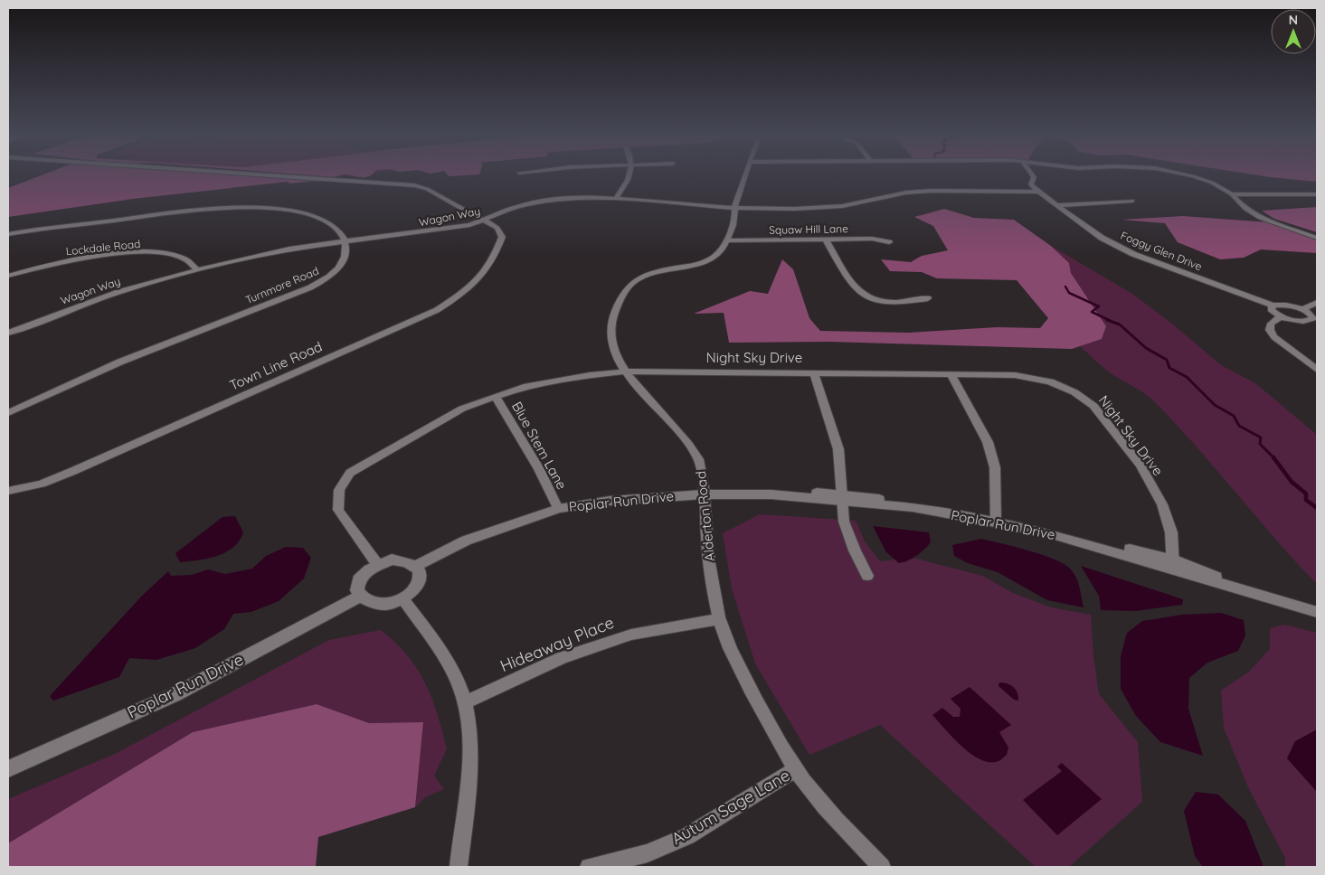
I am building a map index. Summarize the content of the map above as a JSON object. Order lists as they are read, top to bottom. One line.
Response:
{"streets":{"street":["Wagon Way","Squaw Hill Lane","Lockdale Road","Foggy Glen Drive","Turnmore Road","Night Sky Drive","Town Line Road","Blue Stem Lane","Poplar Run Drive","Alderton Road","Hideaway Place","Autum Sage Lane"]},"crossings":[["Wagon Way","Lockdale Road"],["Wagon Way","Foggy Glen Drive"],["Wagon Way","Turnmore Road"],["Wagon Way","Town Line Road"],["Squaw Hill Lane","Alderton Road"],["Night Sky Drive","Blue Stem Lane"],["Night Sky Drive","Poplar Run Drive"],["Night Sky Drive","Alderton Road"],["Blue Stem Lane","Poplar Run Drive"],["Poplar Run Drive","Alderton Road"],["Alderton Road","Hideaway Place"],["Alderton Road","Autum Sage Lane"]],"north":"top"}
